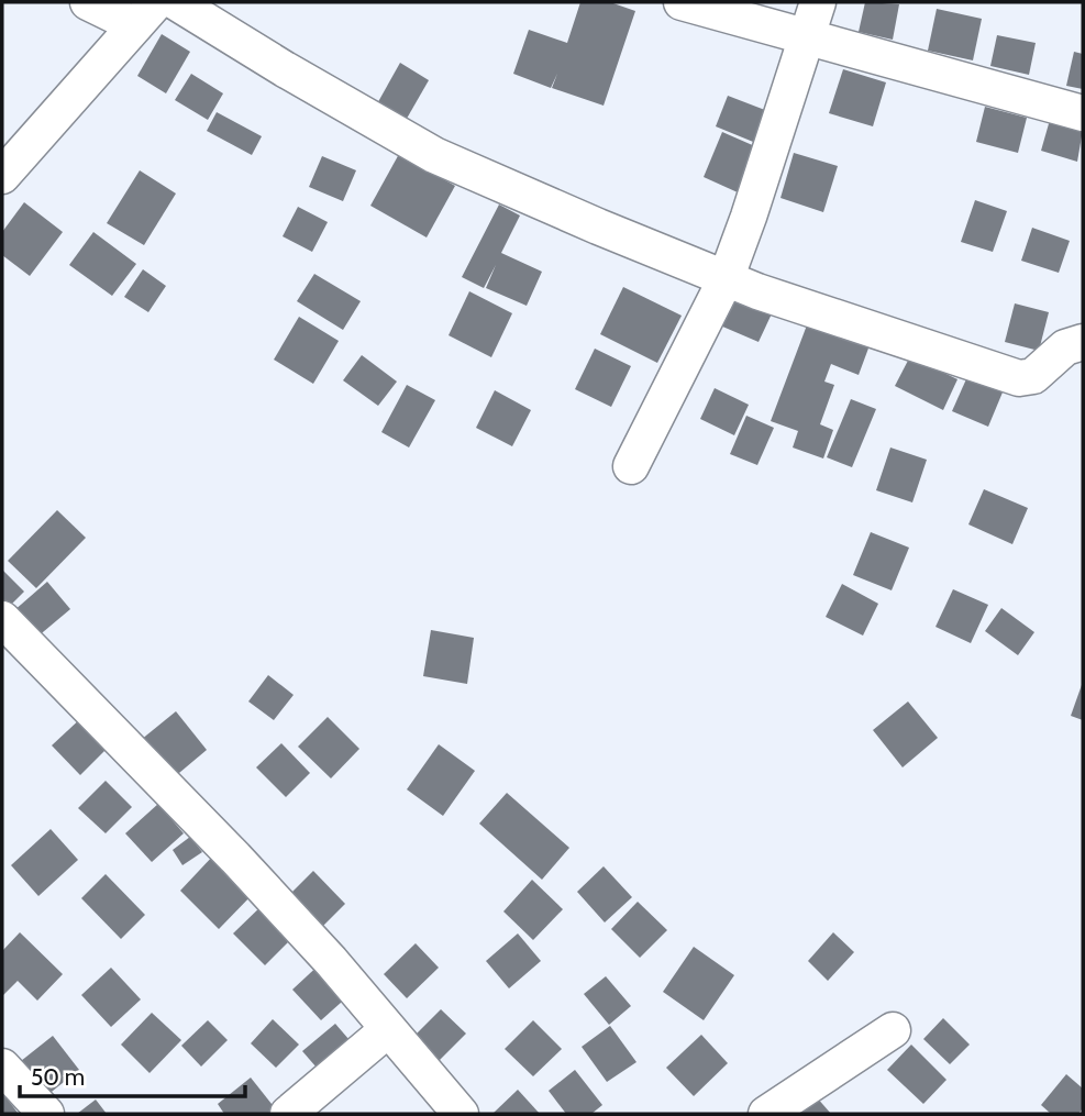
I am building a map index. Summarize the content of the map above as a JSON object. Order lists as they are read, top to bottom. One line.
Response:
{"scale_bar":"50 m"}
